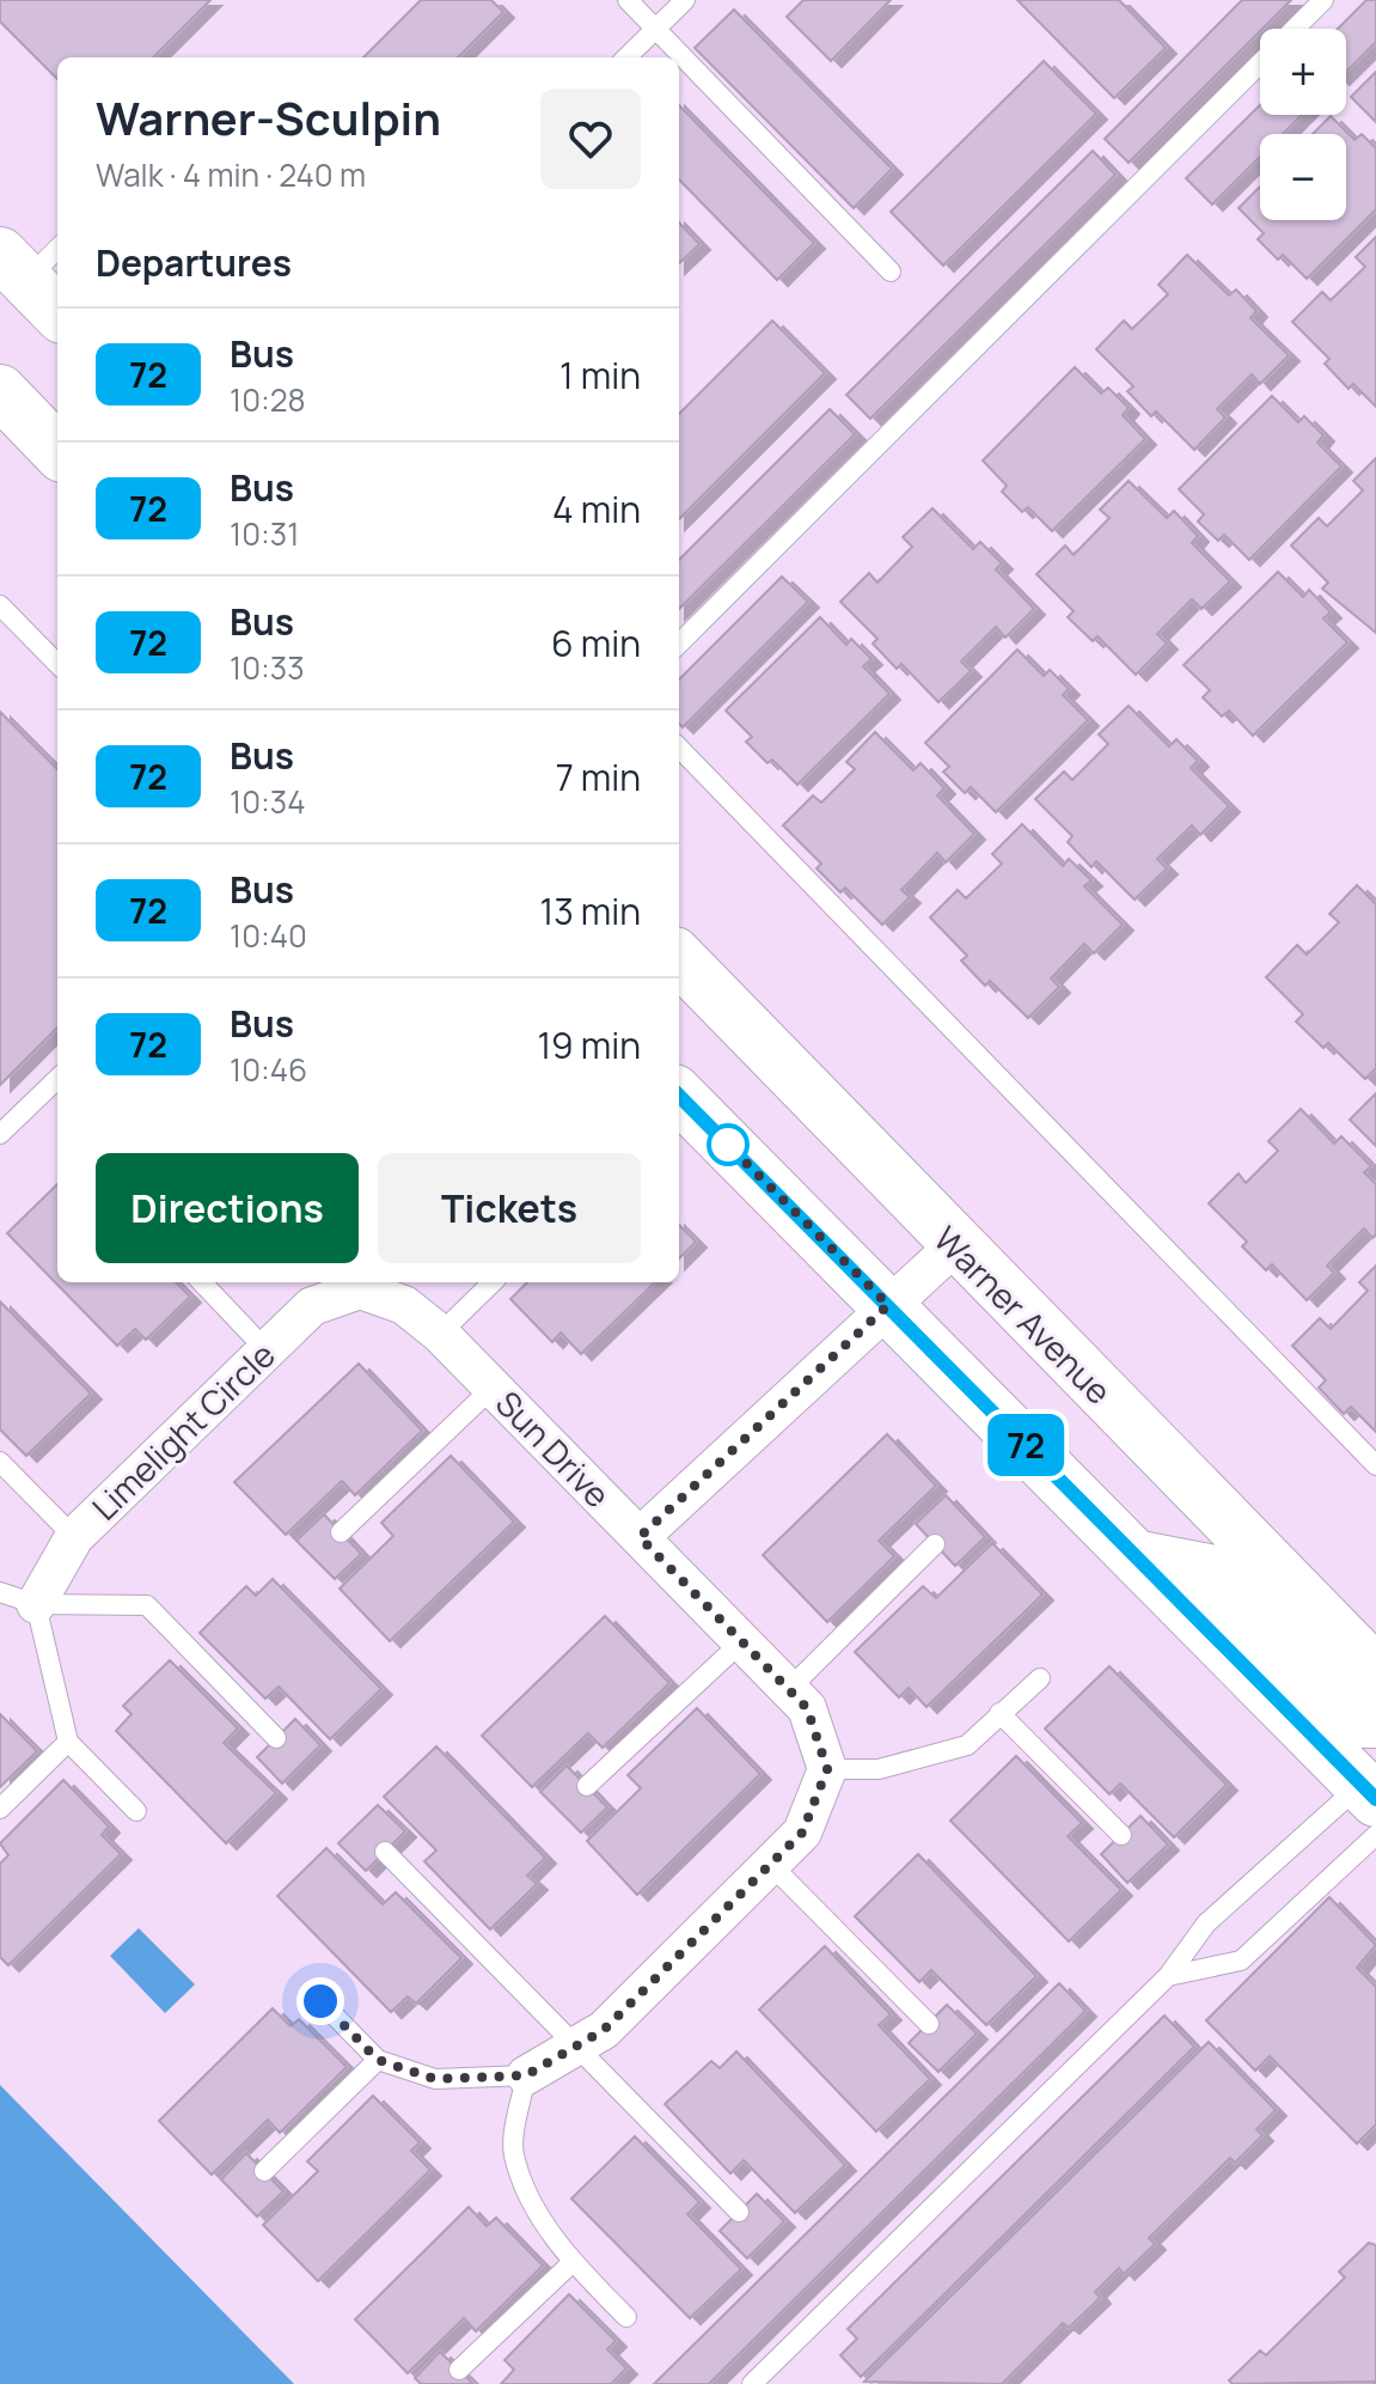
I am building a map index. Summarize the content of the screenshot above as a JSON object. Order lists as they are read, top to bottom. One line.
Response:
{"streets":{"main road":["Warner Avenue"],"street":["Limelight Circle","Sun Drive"]},"crossings":[["Limelight Circle","Sun Drive"]],"lines":["bus line 72"],"page":{"on_map":"72","map_buttons":["+","−"],"heading":[["Warner-Sculpin","Walk · 4 min · 240 m"],"Departures"],"list":[{"mark":"72","name":"Bus","note":"10:28","value":"1 min"},{"mark":"72","name":"Bus","note":"10:31","value":"4 min"},{"mark":"72","name":"Bus","note":"10:33","value":"6 min"},{"mark":"72","name":"Bus","note":"10:34","value":"7 min"},{"mark":"72","name":"Bus","note":"10:40","value":"13 min"},{"mark":"72","name":"Bus","note":"10:46","value":"19 min"}],"buttons":["Directions","Tickets"]}}
